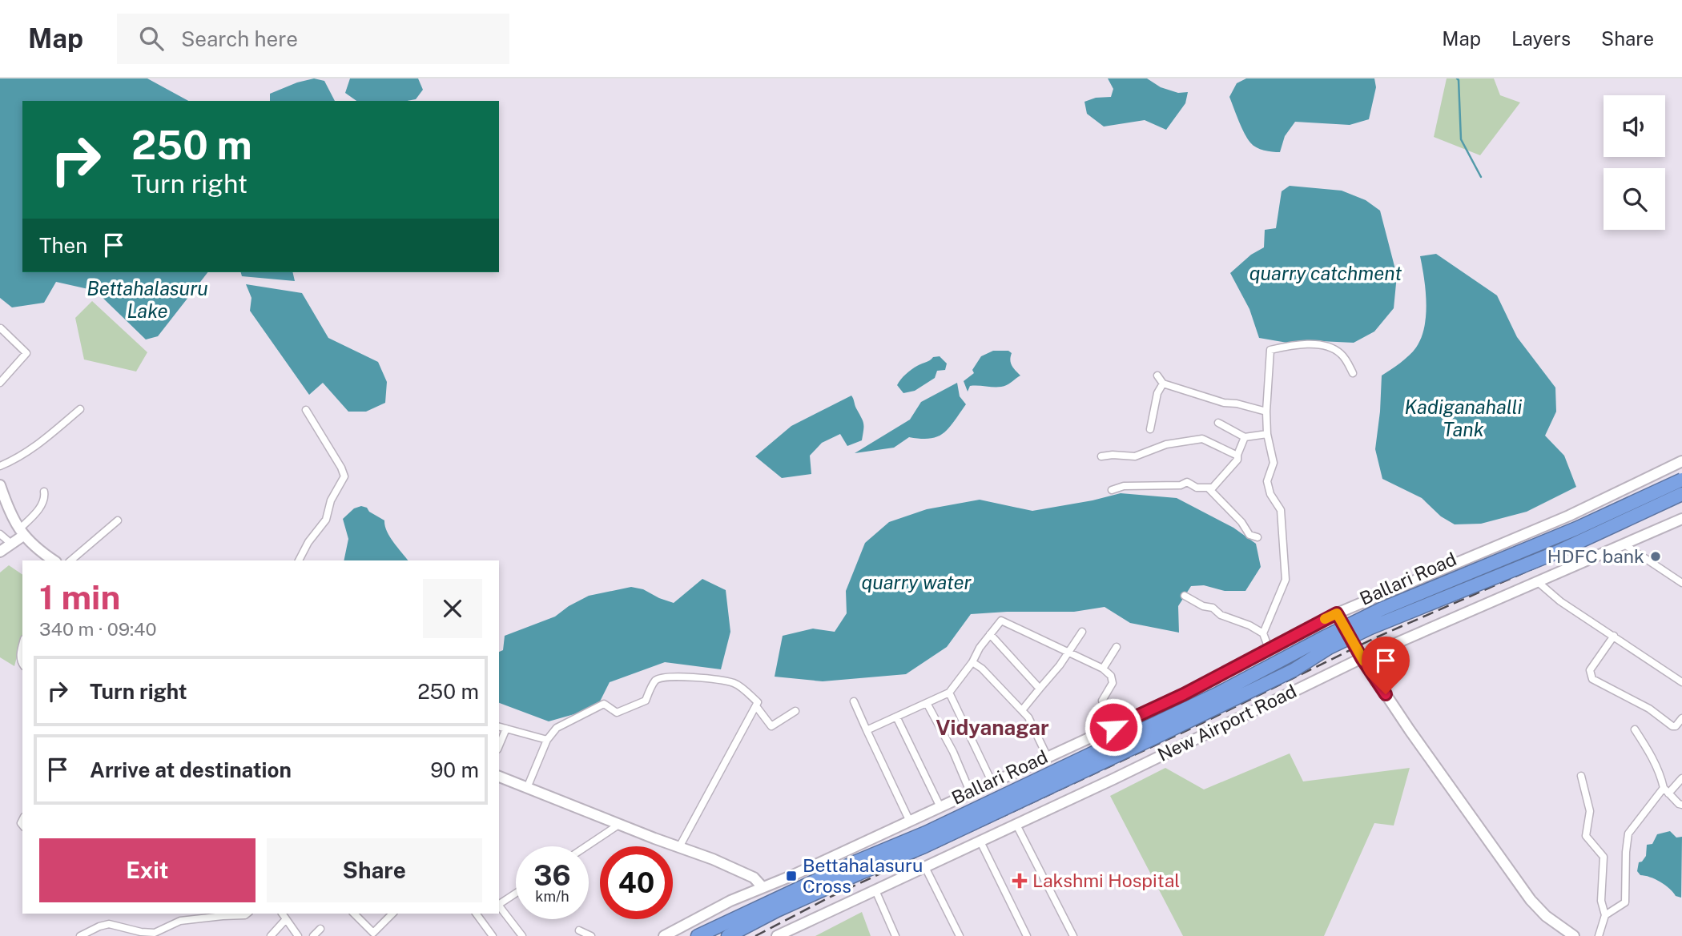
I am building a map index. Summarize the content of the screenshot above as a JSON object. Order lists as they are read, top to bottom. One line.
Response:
{"streets":{"highway":["Ballari Road"],"street":["New Airport Road"]},"districts":["Vidyanagar"],"water":["quarry catchment","Bettahalasuru Lake","Kadiganahalli Tank","quarry water"],"places":{"other":["HDFC bank"],"transit":["Bettahalasuru Cross"],"health":["Lakshmi Hospital"]},"page":{"header":"Map","search":"Search here","nav":["Map","Layers","Share"],"turn":["250 m","Turn right"],"then":"Then","heading":["1 min","340 m · 09:40"],"list":[{"name":"Turn right","value":"250 m"},{"name":"Arrive at destination","value":"90 m"}],"buttons":["Exit","Share"],"speed":"36 km/h","limit":"40"}}
